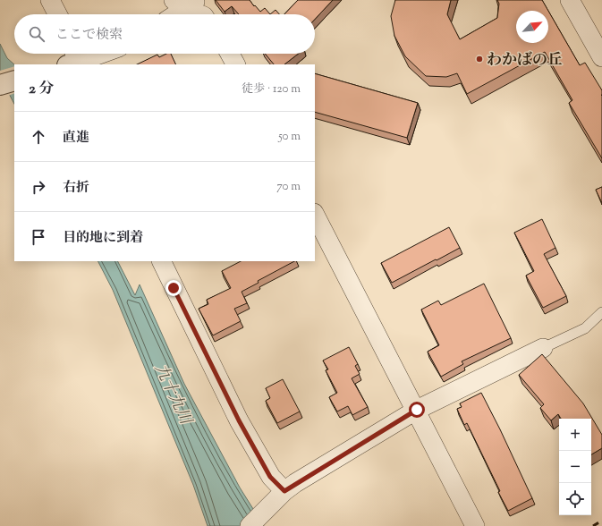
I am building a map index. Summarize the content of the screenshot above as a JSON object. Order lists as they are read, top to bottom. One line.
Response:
{"water":["九十九川"],"places":["わかばの丘"],"north":"top right","page":{"search":"ここで検索","heading":["2 分","徒歩 · 120 m"],"list":[["直進","50 m"],["右折","70 m"],"目的地に到着"],"map_buttons":["+","−"]}}
